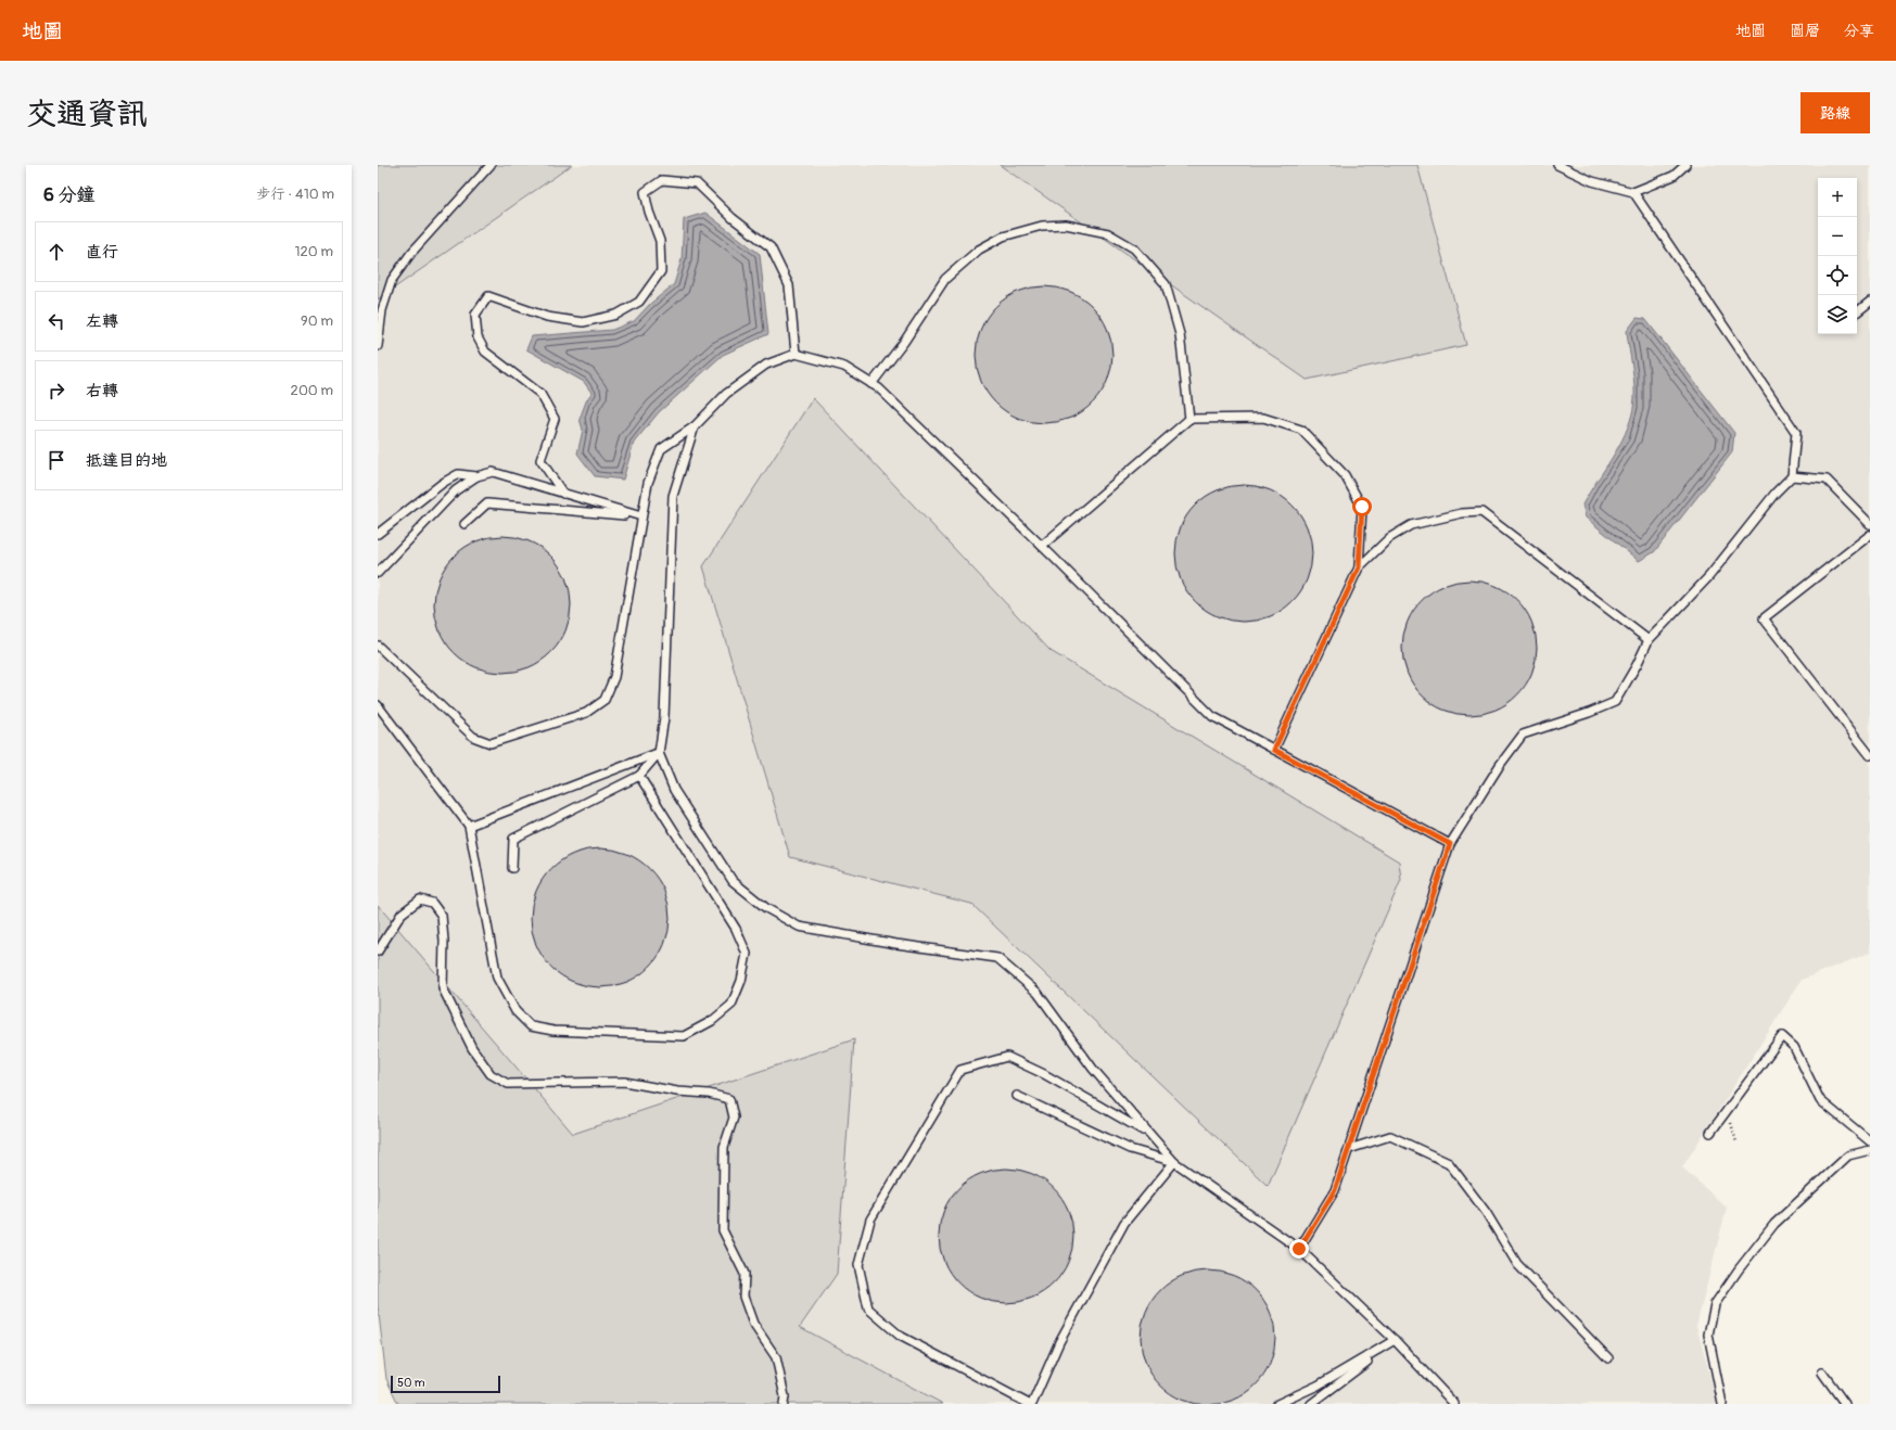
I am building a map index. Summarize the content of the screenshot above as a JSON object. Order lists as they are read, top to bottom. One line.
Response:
{"scale_bar":"50 m","page":{"header":"地圖","nav":["地圖","圖層","分享"],"title":"交通資訊","buttons":"路線","heading":["6 分鐘","步行 · 410 m"],"map_buttons":["+","−"],"list":[["直行","120 m"],["左轉","90 m"],["右轉","200 m"],"抵達目的地"],"scale":"50 m"}}
